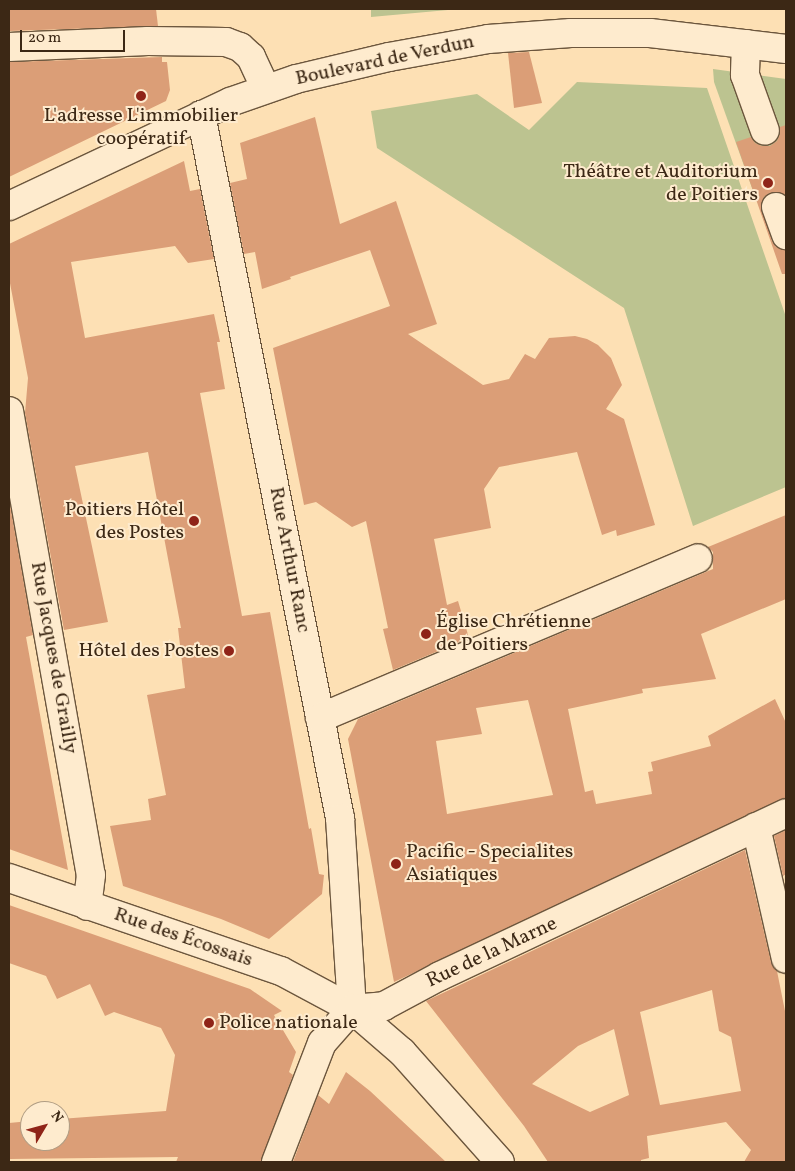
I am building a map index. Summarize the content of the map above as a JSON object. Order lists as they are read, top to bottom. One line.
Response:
{"streets":{"street":["Boulevard de Verdun","Rue Arthur Ranc","Rue Jacques de Grailly","Rue des Écossais","Rue de la Marne"]},"crossings":[["Boulevard de Verdun","Rue Arthur Ranc"],["Rue Arthur Ranc","Rue des Écossais"],["Rue Arthur Ranc","Rue de la Marne"],["Rue Jacques de Grailly","Rue des Écossais"],["Rue des Écossais","Rue de la Marne"]],"places":["L'adresse L'immobilier coopératif","Théâtre et Auditorium de Poitiers","Poitiers Hôtel des Postes","Église Chrétienne de Poitiers","Hôtel des Postes","Pacific - Specialites Asiatiques","Police nationale"],"scale_bar":"20 m","north":"top right"}
